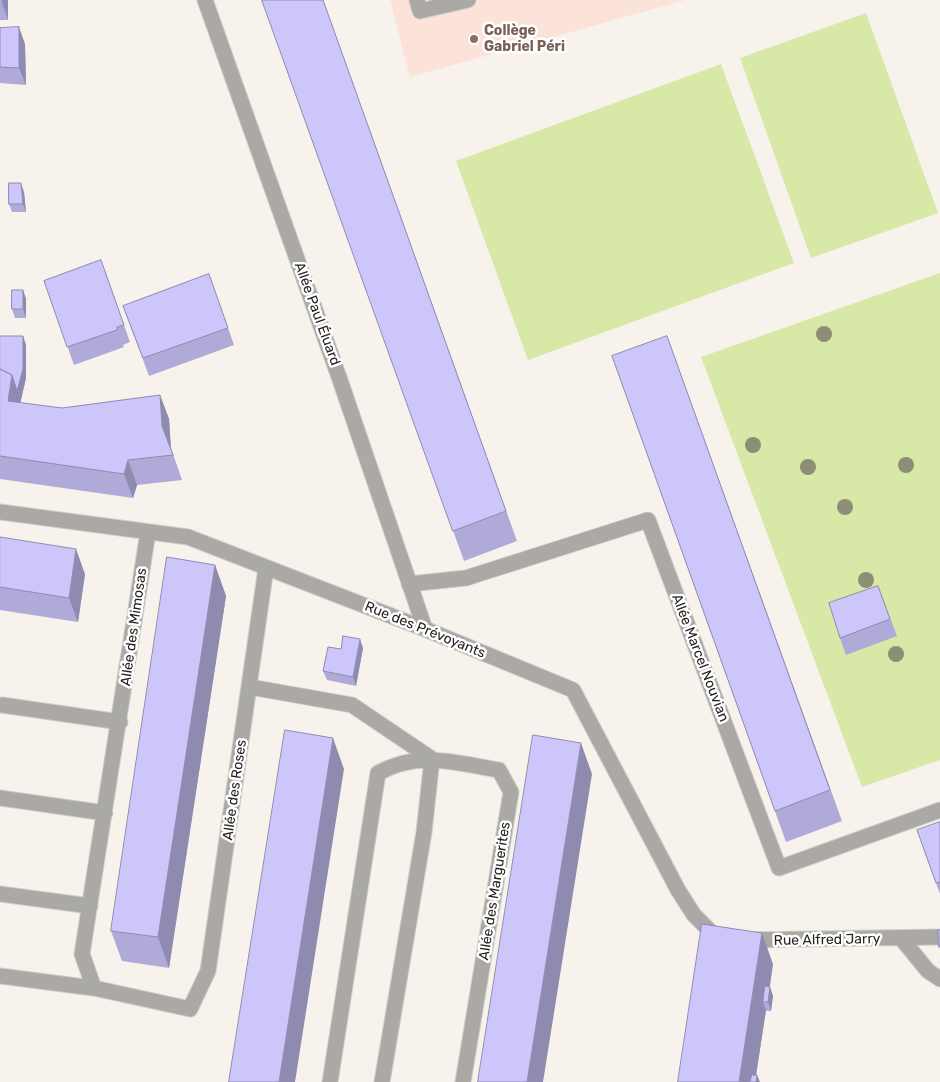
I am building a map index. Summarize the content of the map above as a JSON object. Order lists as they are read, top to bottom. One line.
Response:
{"streets":{"street":["Allée Paul Éluard","Allée des Mimosas","Rue des Prévoyants","Allée Marcel Nouvian","Allée des Roses","Allée des Marguerites","Rue Alfred Jarry"]},"crossings":[["Allée Paul Éluard","Rue des Prévoyants"],["Allée Paul Éluard","Allée Marcel Nouvian"],["Allée des Mimosas","Rue des Prévoyants"],["Allée des Mimosas","Allée des Roses"],["Rue des Prévoyants","Allée des Roses"],["Rue des Prévoyants","Rue Alfred Jarry"],["Allée des Roses","Allée des Marguerites"]],"places":["Collège Gabriel Péri"]}
